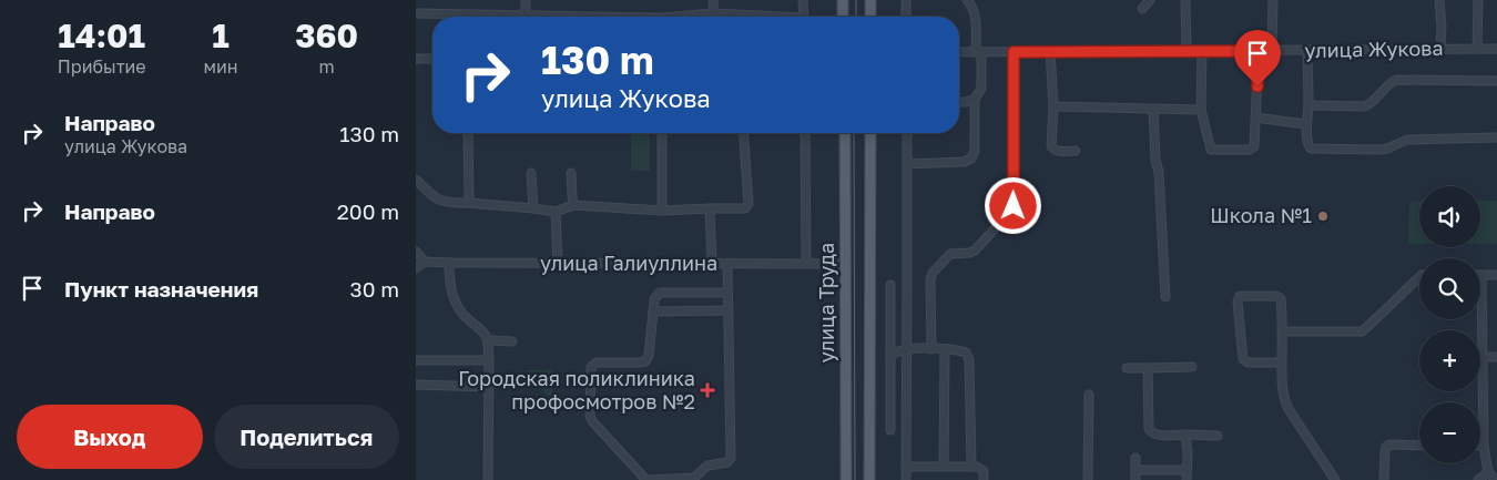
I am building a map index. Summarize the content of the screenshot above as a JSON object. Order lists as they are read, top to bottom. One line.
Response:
{"streets":{"main road":["улица Труда"],"street":["улица Жукова","улица Галиуллина"]},"crossings":[["улица Галиуллина","улица Труда"]],"places":{"other":["Школа №1"],"health":["Городская поликлиника профосмотров №2"]},"page":{"eta":["14:01","Прибытие","1","мин","360","m"],"turn":["130 m","улица Жукова"],"list":[{"name":"Направо","note":"улица Жукова","value":"130 m"},{"name":"Направо","value":"200 m"},{"name":"Пункт назначения","value":"30 m"}],"map_buttons":["+","−"],"buttons":["Выход","Поделиться"]}}
